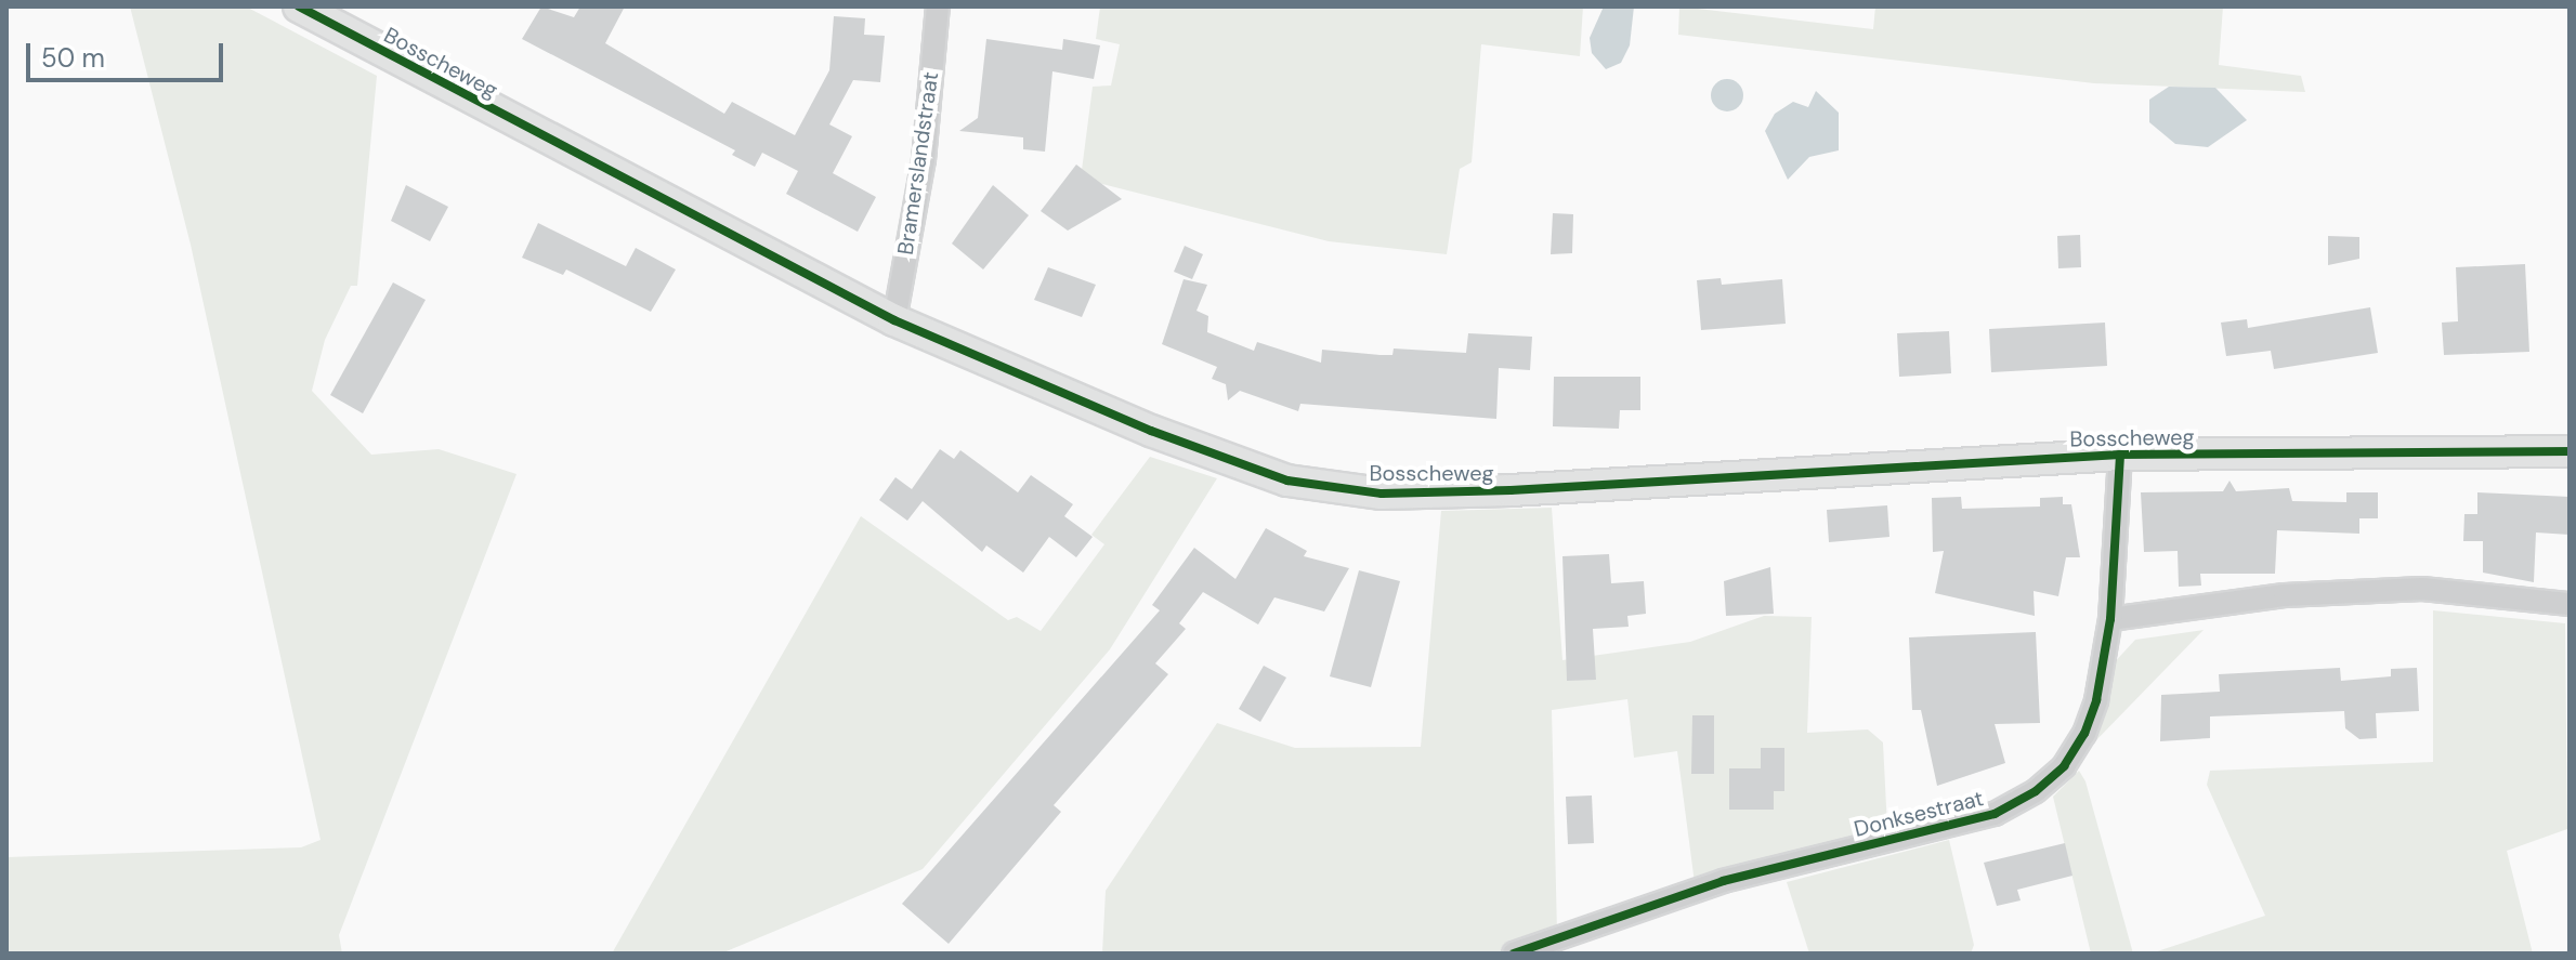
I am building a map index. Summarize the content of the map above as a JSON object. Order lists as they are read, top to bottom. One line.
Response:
{"streets":{"street":["Bosscheweg","Bramerslandstraat","Donksestraat"]},"crossings":[["Bosscheweg","Bramerslandstraat"],["Bosscheweg","Donksestraat"]],"scale_bar":"50 m"}
